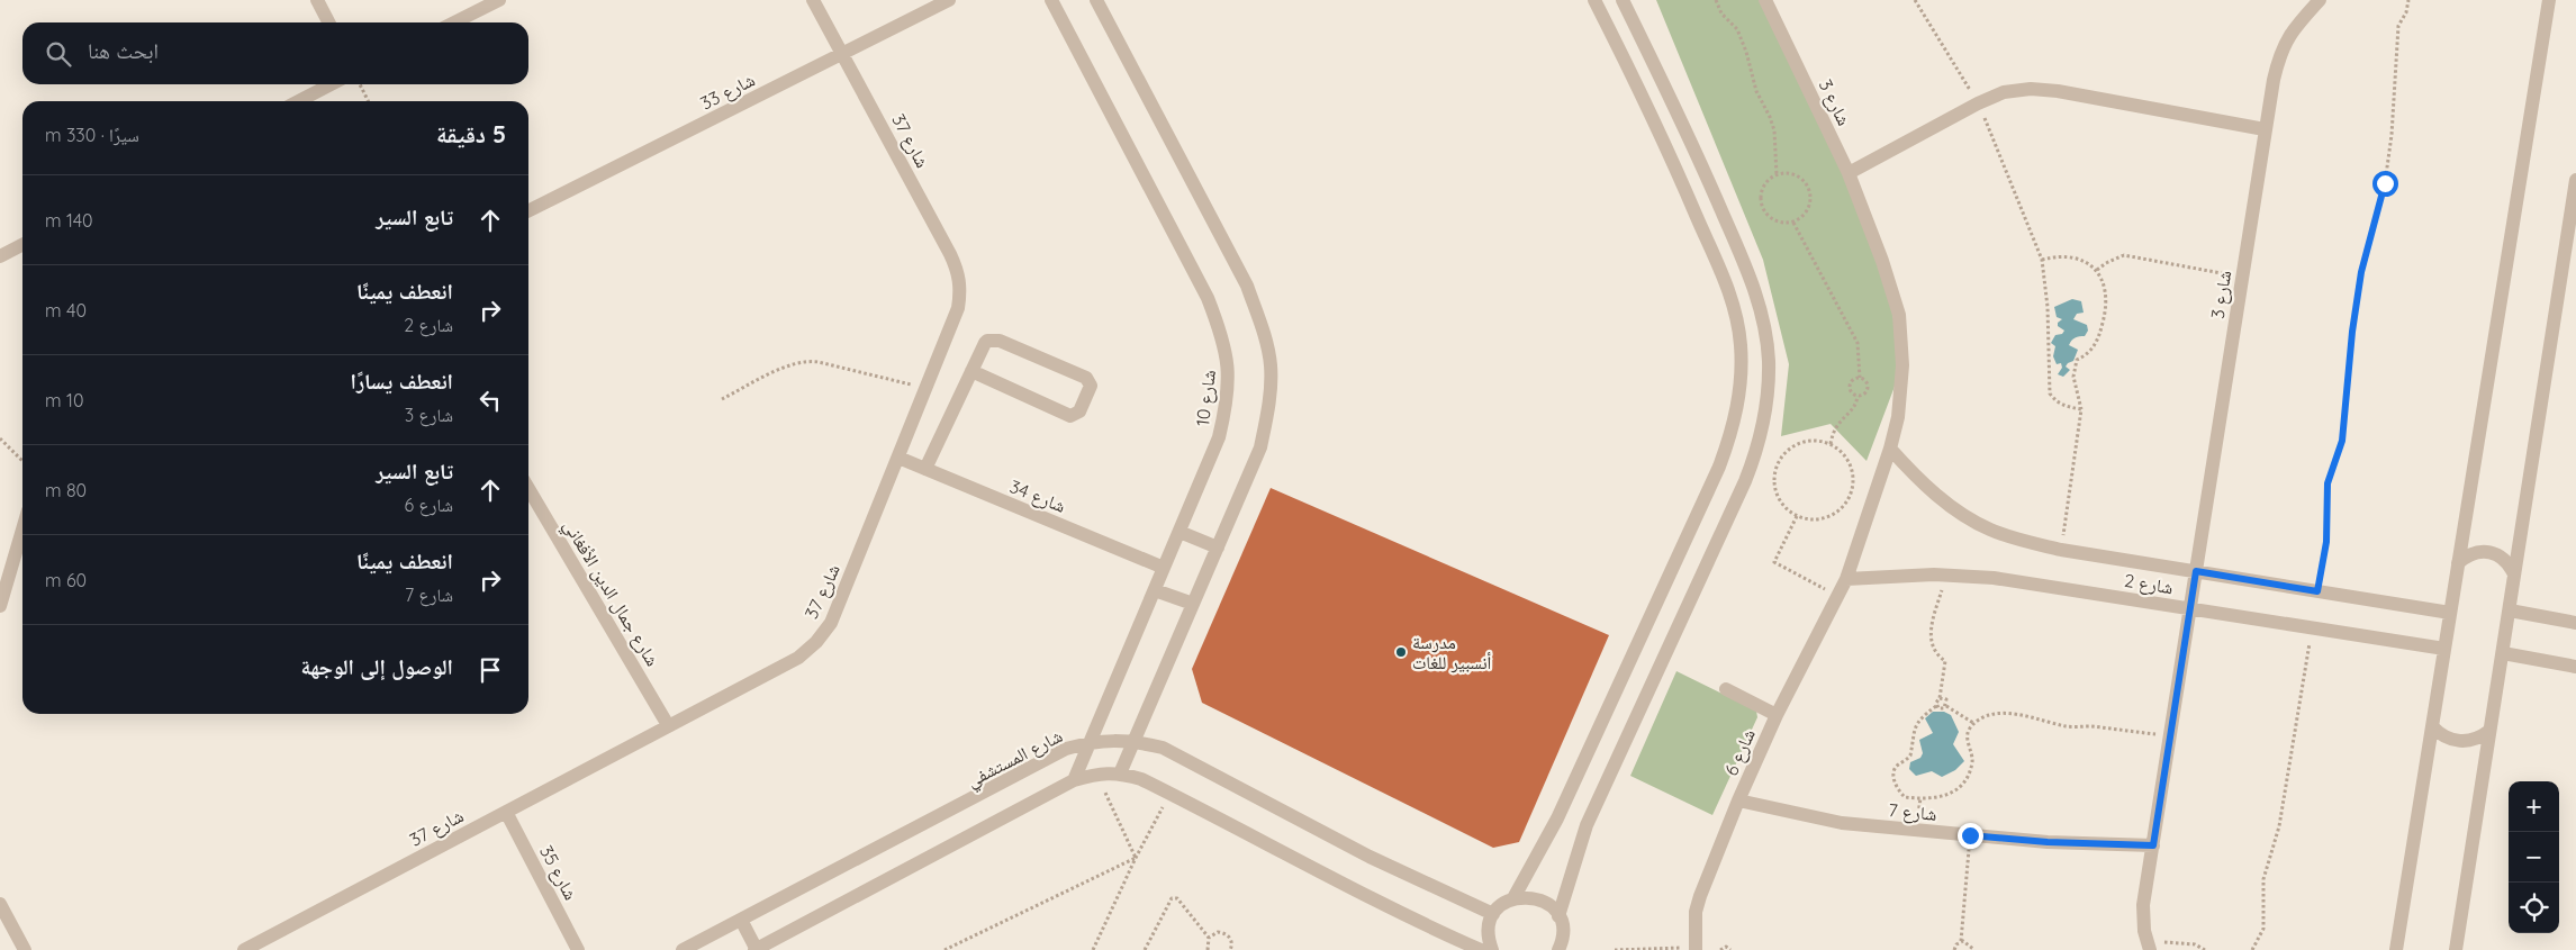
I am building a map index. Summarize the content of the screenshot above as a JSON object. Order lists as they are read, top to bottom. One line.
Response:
{"streets":{"street":["شارع 33","شارع 3","شارع 37","شارع 10","شارع 34","شارع 2","شارع جمال الدين الأفغاني","شارع 6","شارع المستشفي","شارع 7","شارع 35"]},"crossings":[["شارع 33","شارع 37"],["شارع 3","شارع 2"],["شارع 3","شارع 6"],["شارع 37","شارع 34"],["شارع 37","شارع جمال الدين الأفغاني"],["شارع 37","شارع 35"],["شارع 10","شارع 34"],["شارع 10","شارع المستشفي"],["شارع 2","شارع 6"],["شارع 6","شارع 7"]],"places":["مدرسة أنسبير للغات"],"page":{"search":"ابحث هنا","heading":["5 دقيقة","سيرًا · 330 m"],"list":[["تابع السير","140 m"],["انعطف يمينًا","شارع 2","40 m"],["انعطف يسارًا","شارع 3","10 m"],["تابع السير","شارع 6","80 m"],["انعطف يمينًا","شارع 7","60 m"],"الوصول إلى الوجهة"],"map_buttons":["+","−"]}}
